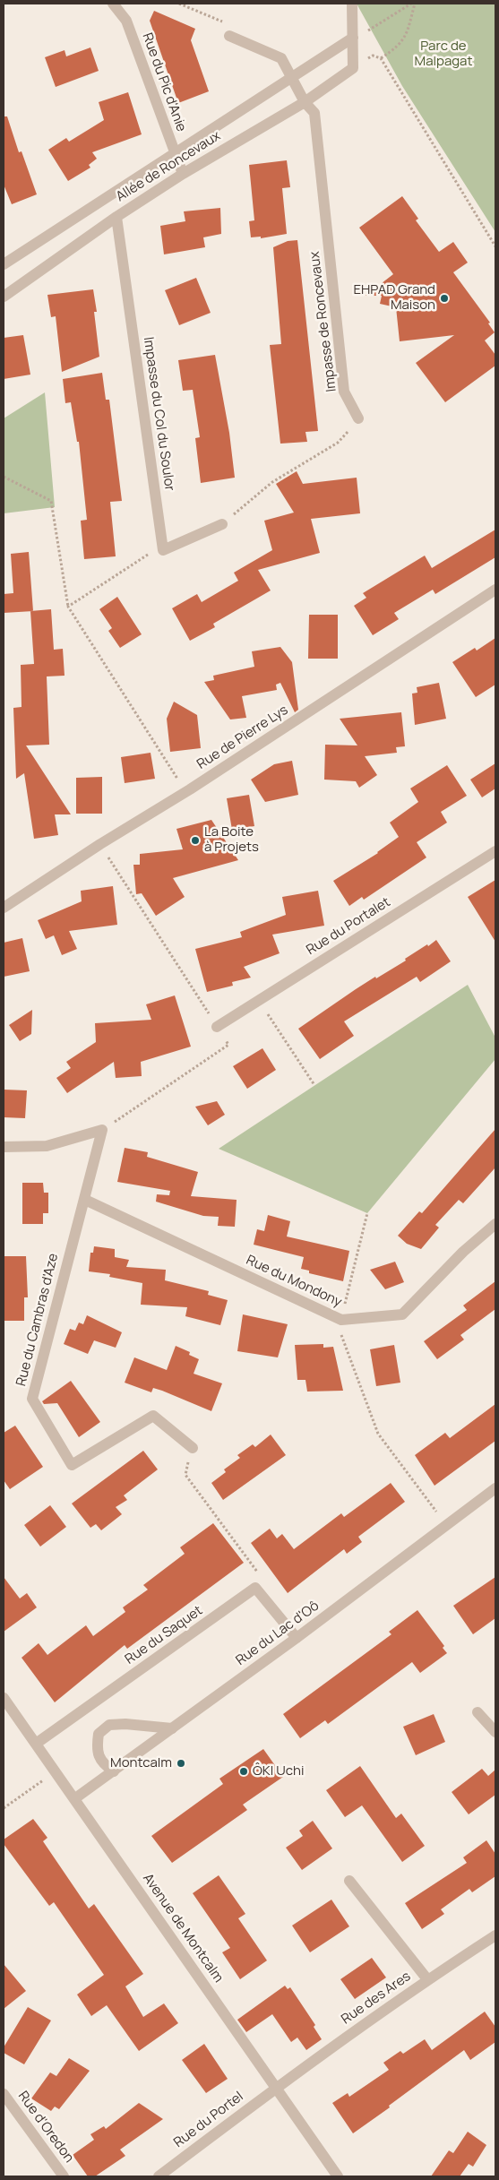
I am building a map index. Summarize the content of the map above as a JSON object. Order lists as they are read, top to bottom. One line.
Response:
{"streets":{"street":["Rue du Pic d'Anie","Allée de Roncevaux","Impasse de Roncevaux","Impasse du Col du Soulor","Rue de Pierre Lys","Rue du Portalet","Rue du Mondony","Rue du Cambras d'Aze","Rue du Lac d'Oô","Rue du Saquet","Avenue de Montcalm","Rue des Ares","Rue du Portel","Rue d'Oredon"]},"crossings":[["Rue du Pic d'Anie","Allée de Roncevaux"],["Allée de Roncevaux","Impasse de Roncevaux"],["Allée de Roncevaux","Impasse du Col du Soulor"],["Rue du Mondony","Rue du Cambras d'Aze"],["Rue du Lac d'Oô","Avenue de Montcalm"],["Rue du Saquet","Avenue de Montcalm"],["Avenue de Montcalm","Rue des Ares"],["Avenue de Montcalm","Rue du Portel"],["Rue des Ares","Rue du Portel"]],"parks":["Parc de Malpagat"],"places":["EHPAD Grand Maison","La Boite à Projets","Montcalm","ÔKI Uchi"]}
